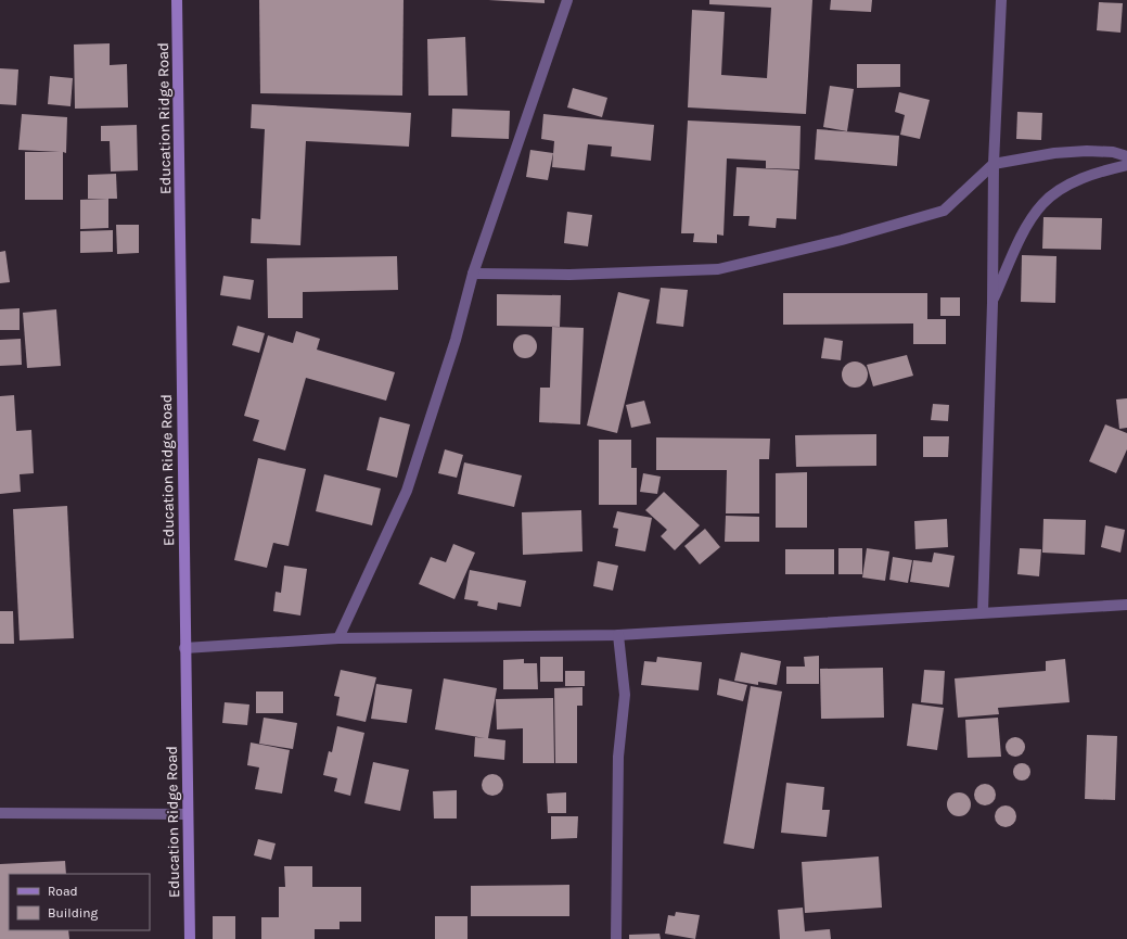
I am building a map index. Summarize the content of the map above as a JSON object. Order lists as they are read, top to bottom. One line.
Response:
{"streets":{"main road":["Education Ridge Road"]},"legend":["Road","Building"]}
